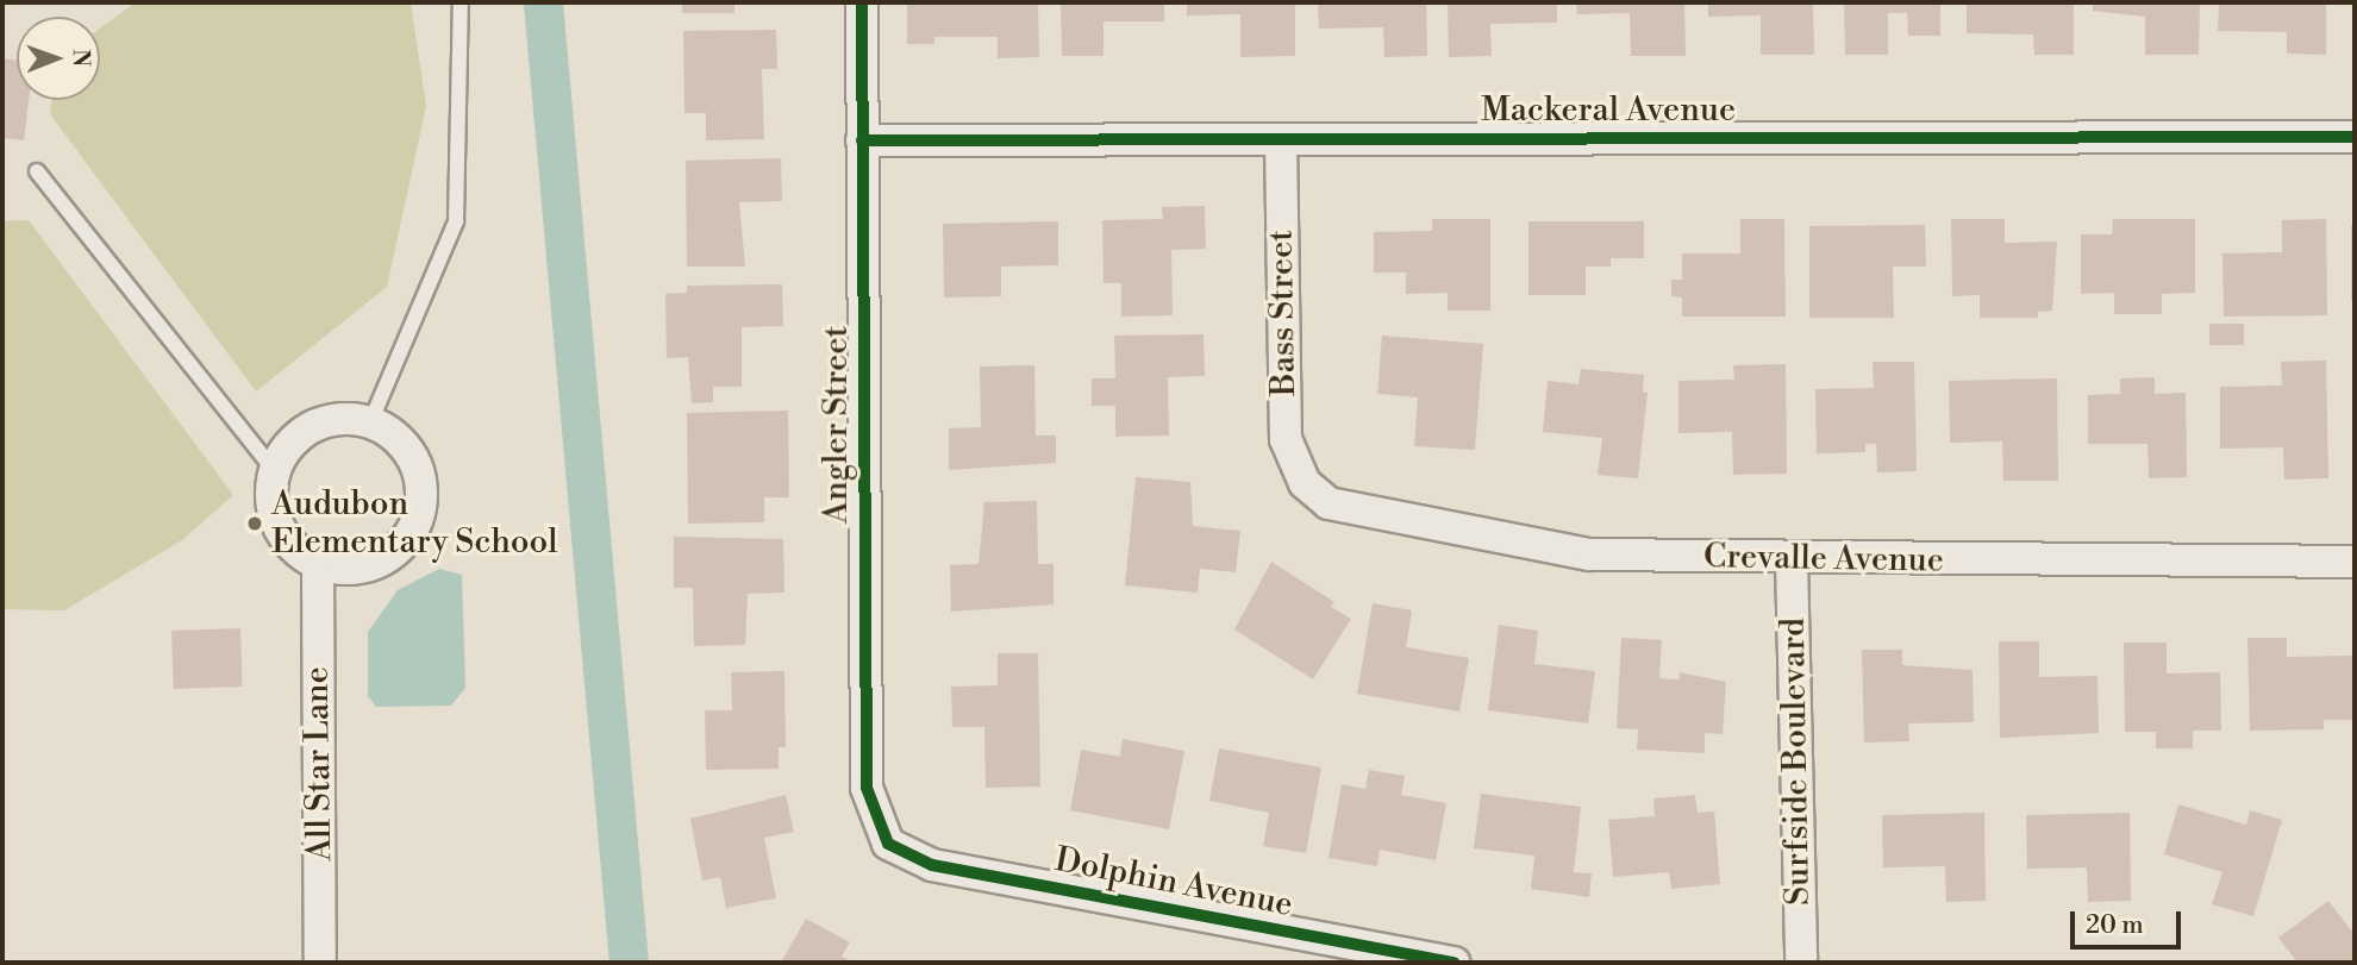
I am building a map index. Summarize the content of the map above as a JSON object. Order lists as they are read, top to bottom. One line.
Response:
{"streets":{"street":["Mackeral Avenue","Bass Street","Angler Street","Crevalle Avenue","Surfside Boulevard","All Star Lane","Dolphin Avenue"]},"crossings":[["Mackeral Avenue","Bass Street"],["Mackeral Avenue","Angler Street"],["Bass Street","Crevalle Avenue"],["Angler Street","Dolphin Avenue"],["Crevalle Avenue","Surfside Boulevard"]],"places":["Audubon Elementary School"],"scale_bar":"20 m","north":"right"}
